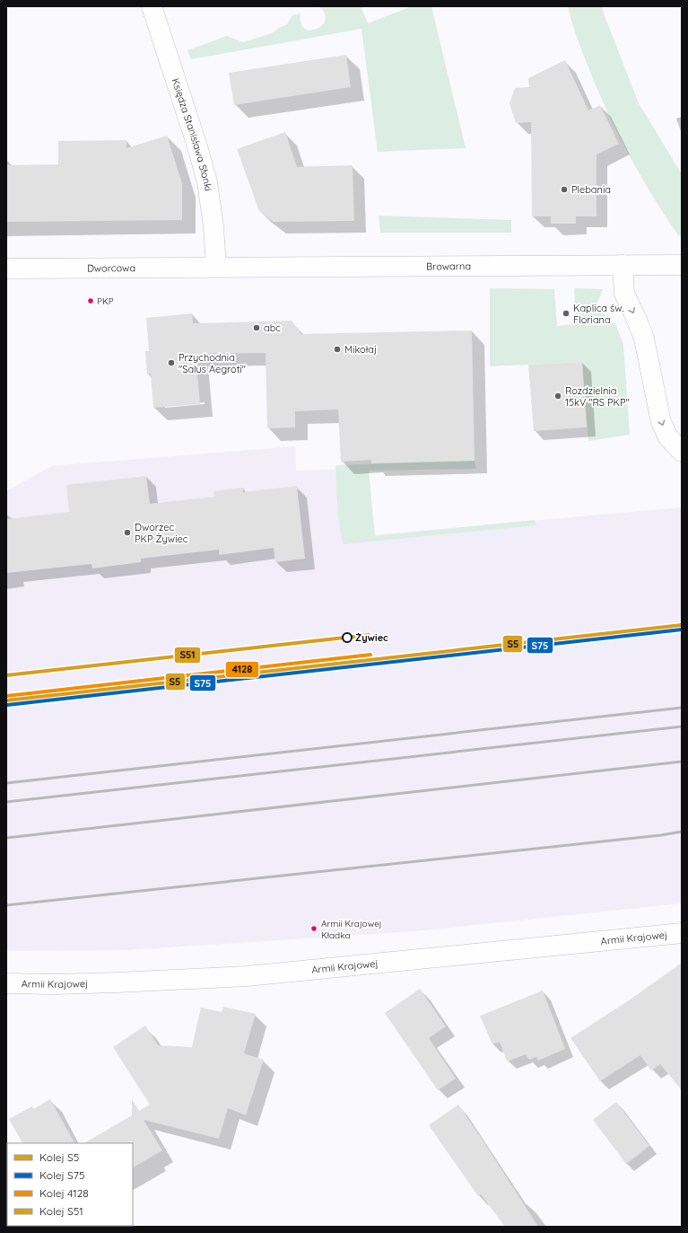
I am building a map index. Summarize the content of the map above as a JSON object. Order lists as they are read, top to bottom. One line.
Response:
{"streets":{"street":["Księdza Stanisława Słonki","Browarna","Dworcowa","Armii Krajowej"]},"crossings":[["Księdza Stanisława Słonki","Browarna"],["Księdza Stanisława Słonki","Dworcowa"],["Browarna","Dworcowa"]],"places":["Plebania","PKP","Kaplica św. Floriana","abc","Mikołaj","Przychodnia \"Salus Aegroti\"","Rozdzielnia 15kV \"RS PKP\"","Dworzec PKP Żywiec","Żywiec","Armii Krajowej Kładka"],"lines":["rail line S5","rail line S75","rail line S51","rail line 4128"],"legend":["Kolej S5","Kolej S75","Kolej 4128","Kolej S51"]}
